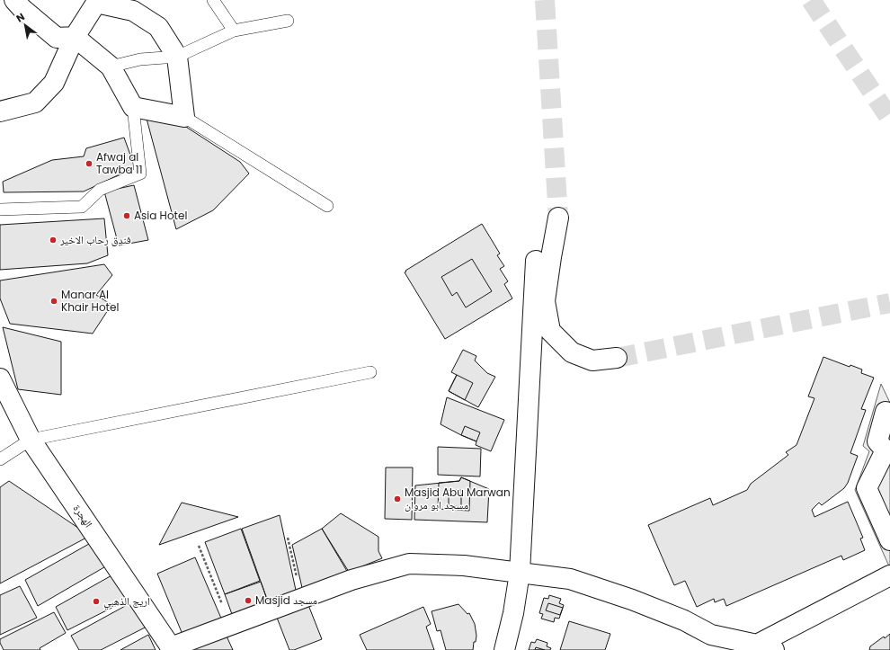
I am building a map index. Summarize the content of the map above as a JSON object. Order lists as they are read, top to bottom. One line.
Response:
{"streets":{"street":["الهجرة"]},"places":["Afwaj al Tawba 11","Asia Hotel","فندق رحاب الاخير","Manar Al Khair Hotel","Masjid Abu Marwan مسجد ابو مروان","Masjid مسجد","اريج الذهبي"],"north":"top left"}
